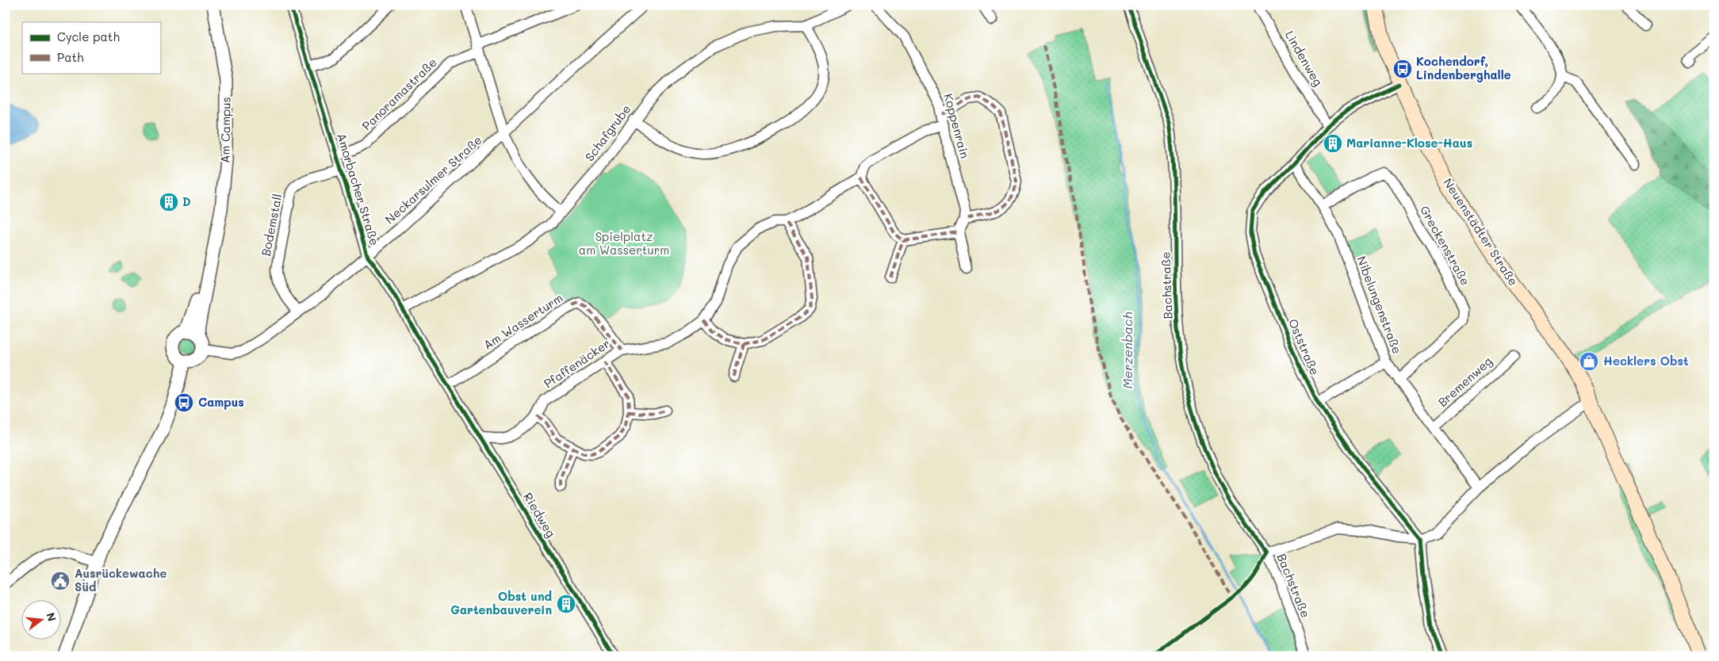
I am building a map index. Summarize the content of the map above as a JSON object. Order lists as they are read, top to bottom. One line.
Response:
{"streets":{"main road":["Neuenstädter Straße"],"street":["Lindenweg","Panoramastraße","Koppenrain","Am Campus","Schafgrube","Neckarsulmer Straße","Amorbacher Straße","Bodemstall","Greckenstraße","Bachstraße","Nibelungenstraße","Am Wasserturm","Oststraße","Pfaffenäcker","Bremenweg","Riedweg"]},"crossings":[["Lindenweg","Oststraße"],["Panoramastraße","Amorbacher Straße"],["Koppenrain","Pfaffenäcker"],["Am Campus","Neckarsulmer Straße"],["Schafgrube","Amorbacher Straße"],["Neckarsulmer Straße","Amorbacher Straße"],["Neckarsulmer Straße","Bodemstall"],["Amorbacher Straße","Bodemstall"],["Amorbacher Straße","Am Wasserturm"],["Amorbacher Straße","Riedweg"],["Neuenstädter Straße","Oststraße"],["Greckenstraße","Nibelungenstraße"],["Nibelungenstraße","Oststraße"],["Nibelungenstraße","Bremenweg"],["Am Wasserturm","Pfaffenäcker"],["Am Wasserturm","Riedweg"],["Pfaffenäcker","Riedweg"]],"water":["Merzenbach"],"parks":["Spielplatz am Wasserturm"],"places":{"bus stop":["Kochendorf, Lindenberghalle","Campus"],"building":["Marianne-Klose-Haus","D","Obst und Gartenbauverein"],"shop":["Hecklers Obst"],"public building":["Ausrückewache Süd"]},"legend":["Cycle path","Path"],"north":"right"}
